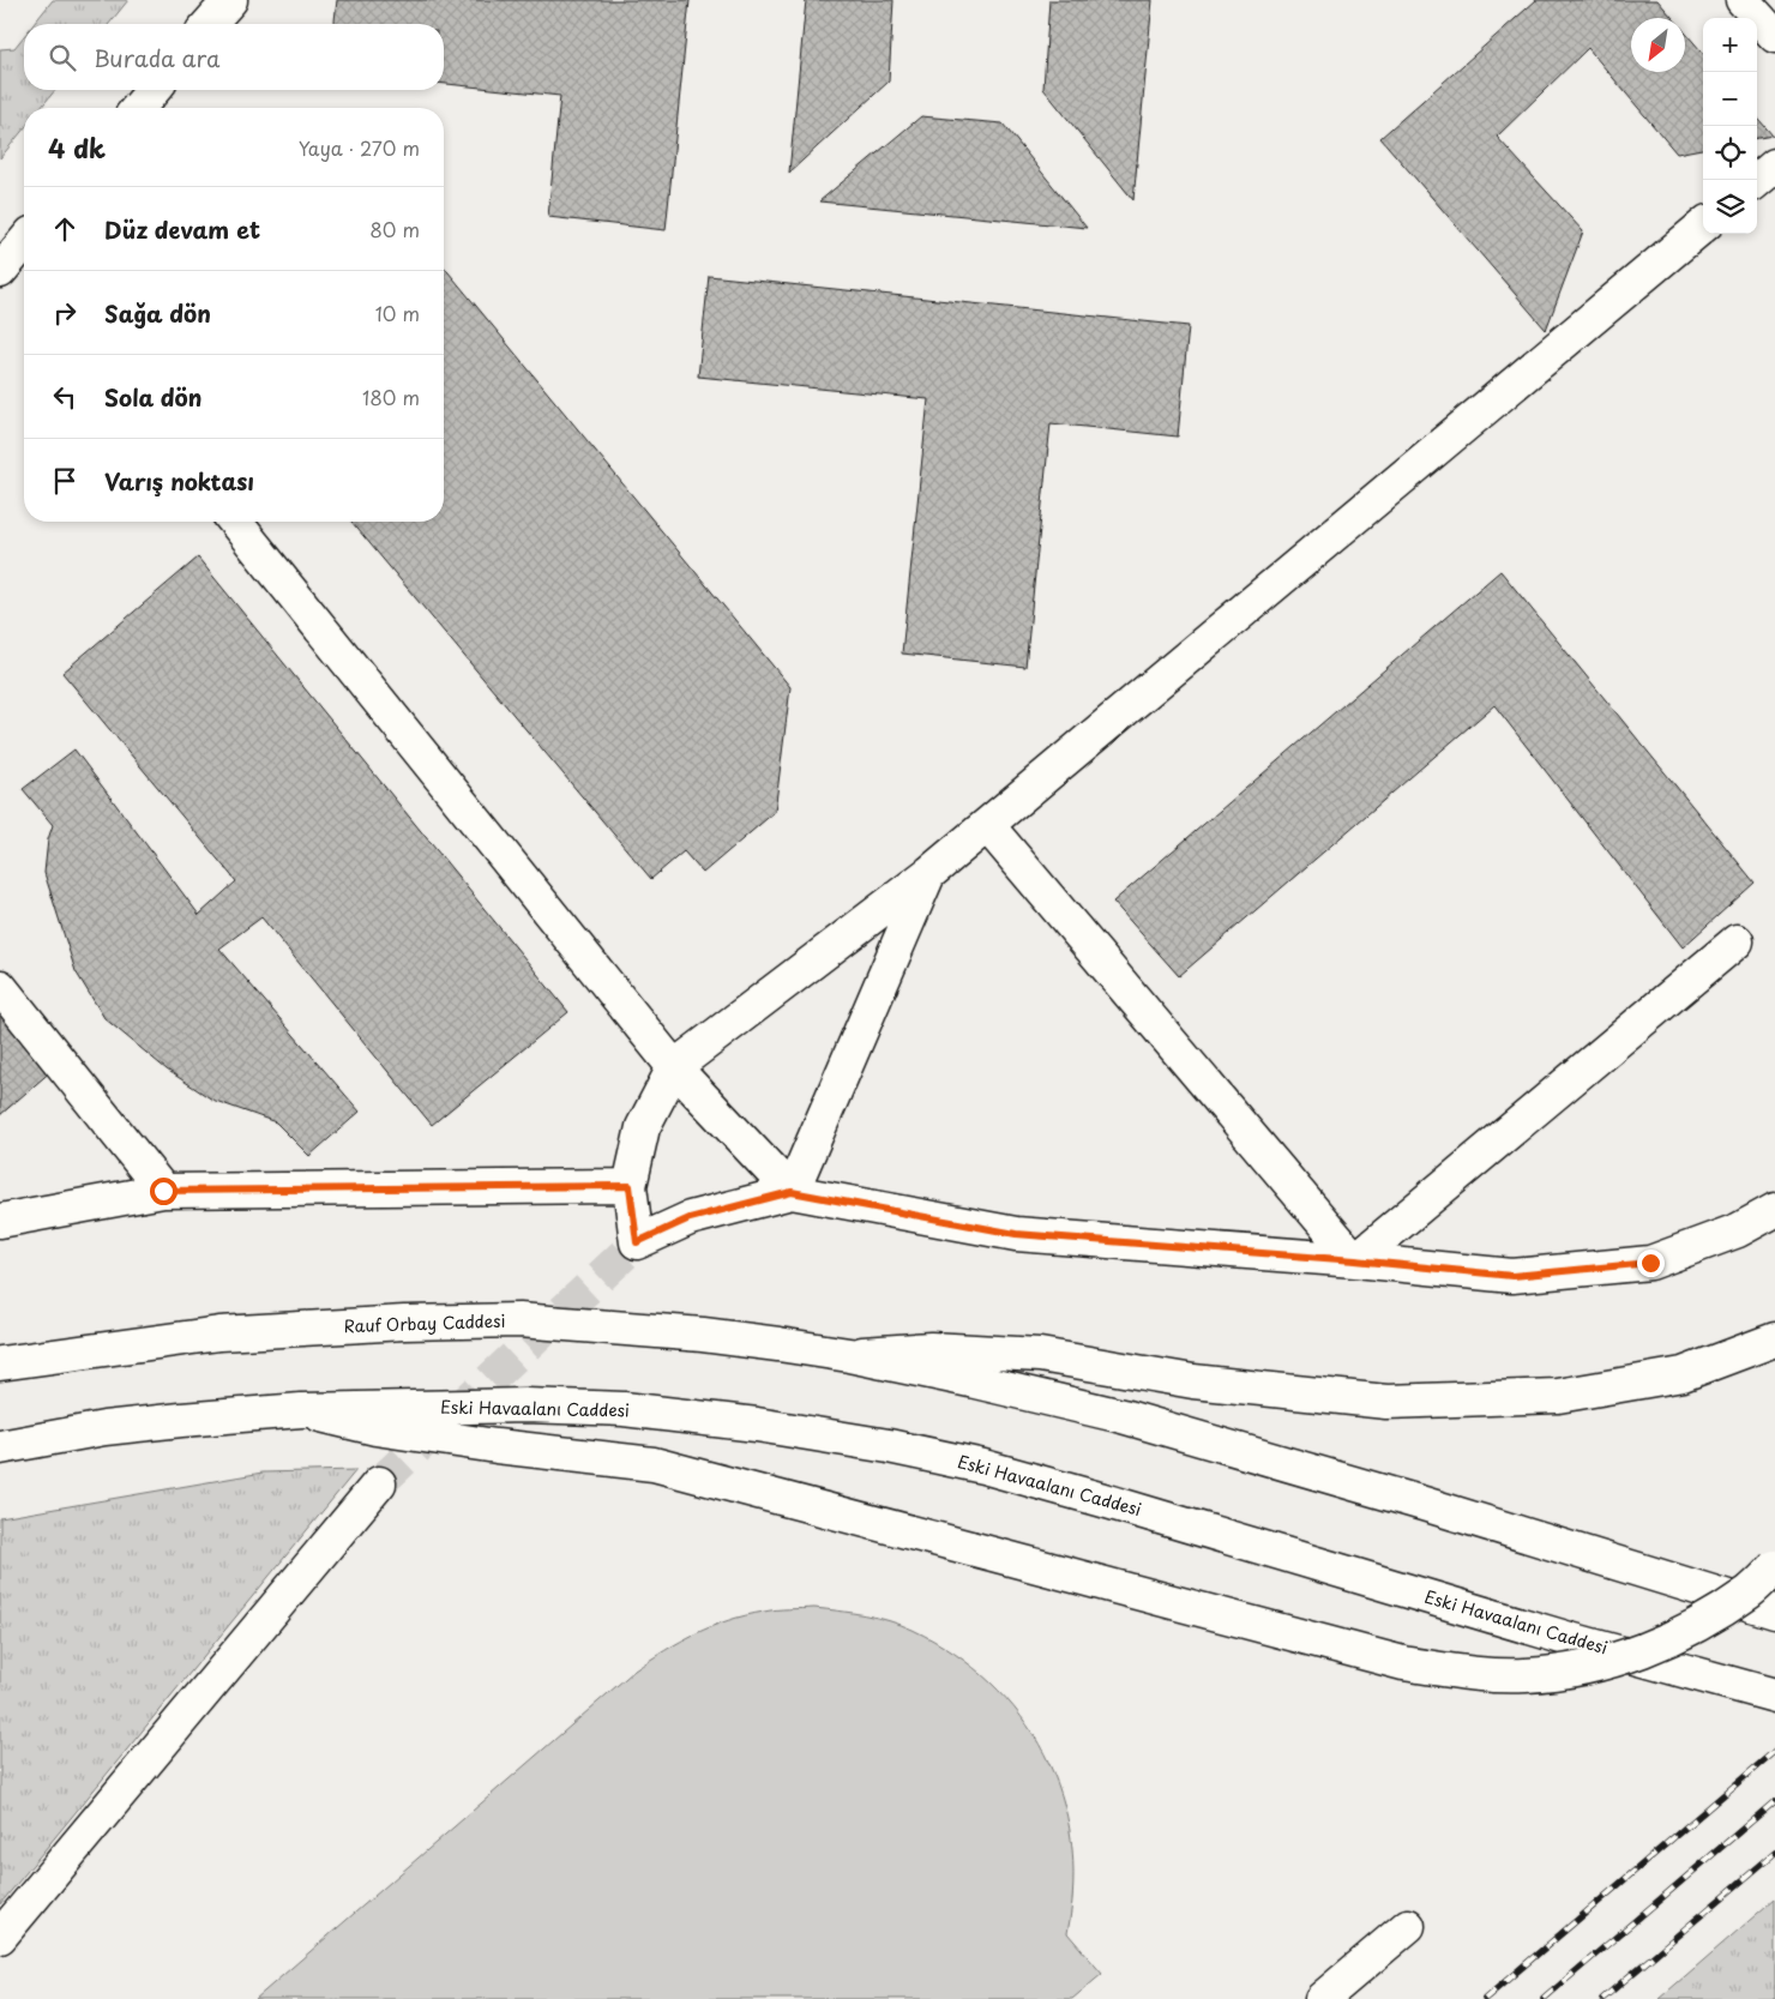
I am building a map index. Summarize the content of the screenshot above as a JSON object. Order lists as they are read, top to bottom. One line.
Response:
{"streets":{"main road":["Rauf Orbay Caddesi","Eski Havaalanı Caddesi"]},"north":"bottom left","page":{"map_buttons":["+","−"],"search":"Burada ara","heading":["4 dk","Yaya · 270 m"],"list":[["Düz devam et","80 m"],["Sağa dön","10 m"],["Sola dön","180 m"],"Varış noktası"]}}
